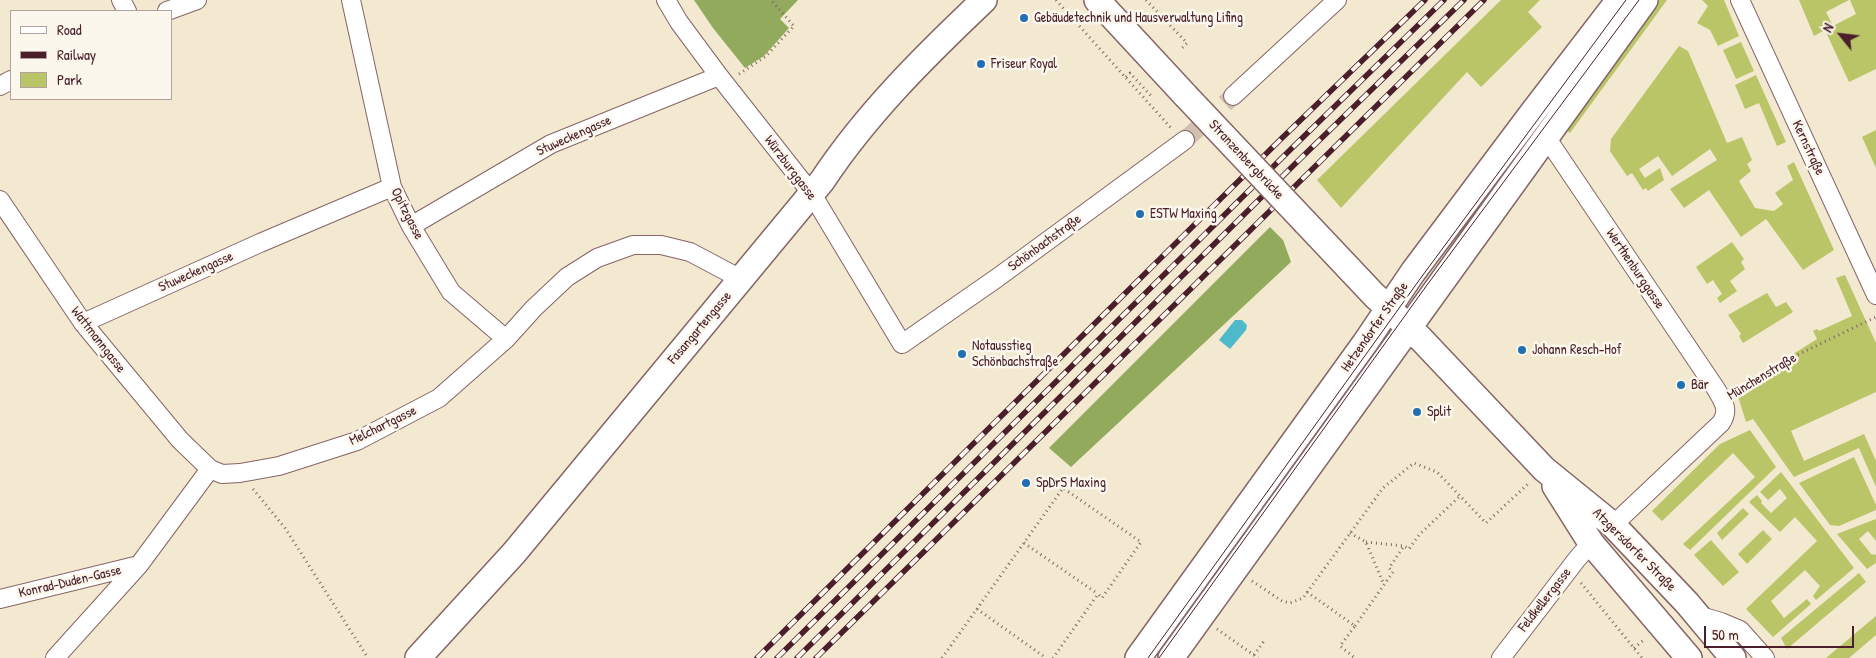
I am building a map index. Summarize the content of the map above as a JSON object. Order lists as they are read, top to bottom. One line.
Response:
{"streets":{"main road":["Stranzenbergbrücke","Hetzendorfer Straße","Fasangartengasse","Atzgersdorfer Straße"],"street":["Stuweckengasse","Kernstraße","Würzburggasse","Opitzgasse","Schönbachstraße","Werthenburggasse","Wattmanngasse","Münchenstraße","Melchartgasse","Konrad-Duden-Gasse","Feldkellergasse"]},"crossings":[["Stuweckengasse","Würzburggasse"],["Stuweckengasse","Opitzgasse"],["Stuweckengasse","Wattmanngasse"],["Stranzenbergbrücke","Hetzendorfer Straße"],["Stranzenbergbrücke","Atzgersdorfer Straße"],["Würzburggasse","Schönbachstraße"],["Würzburggasse","Fasangartengasse"],["Opitzgasse","Melchartgasse"],["Werthenburggasse","Hetzendorfer Straße"],["Werthenburggasse","Münchenstraße"],["Hetzendorfer Straße","Atzgersdorfer Straße"],["Fasangartengasse","Melchartgasse"],["Wattmanngasse","Melchartgasse"],["Münchenstraße","Atzgersdorfer Straße"],["Atzgersdorfer Straße","Feldkellergasse"]],"places":["Gebäudetechnik und Hausverwaltung Lifing","Friseur Royal","ESTW Maxing","Johann Resch-Hof","Notausstieg Schönbachstraße","Bär","Split","SpDrS Maxing"],"legend":["Road","Railway","Park"],"scale_bar":"50 m","north":"top left"}
